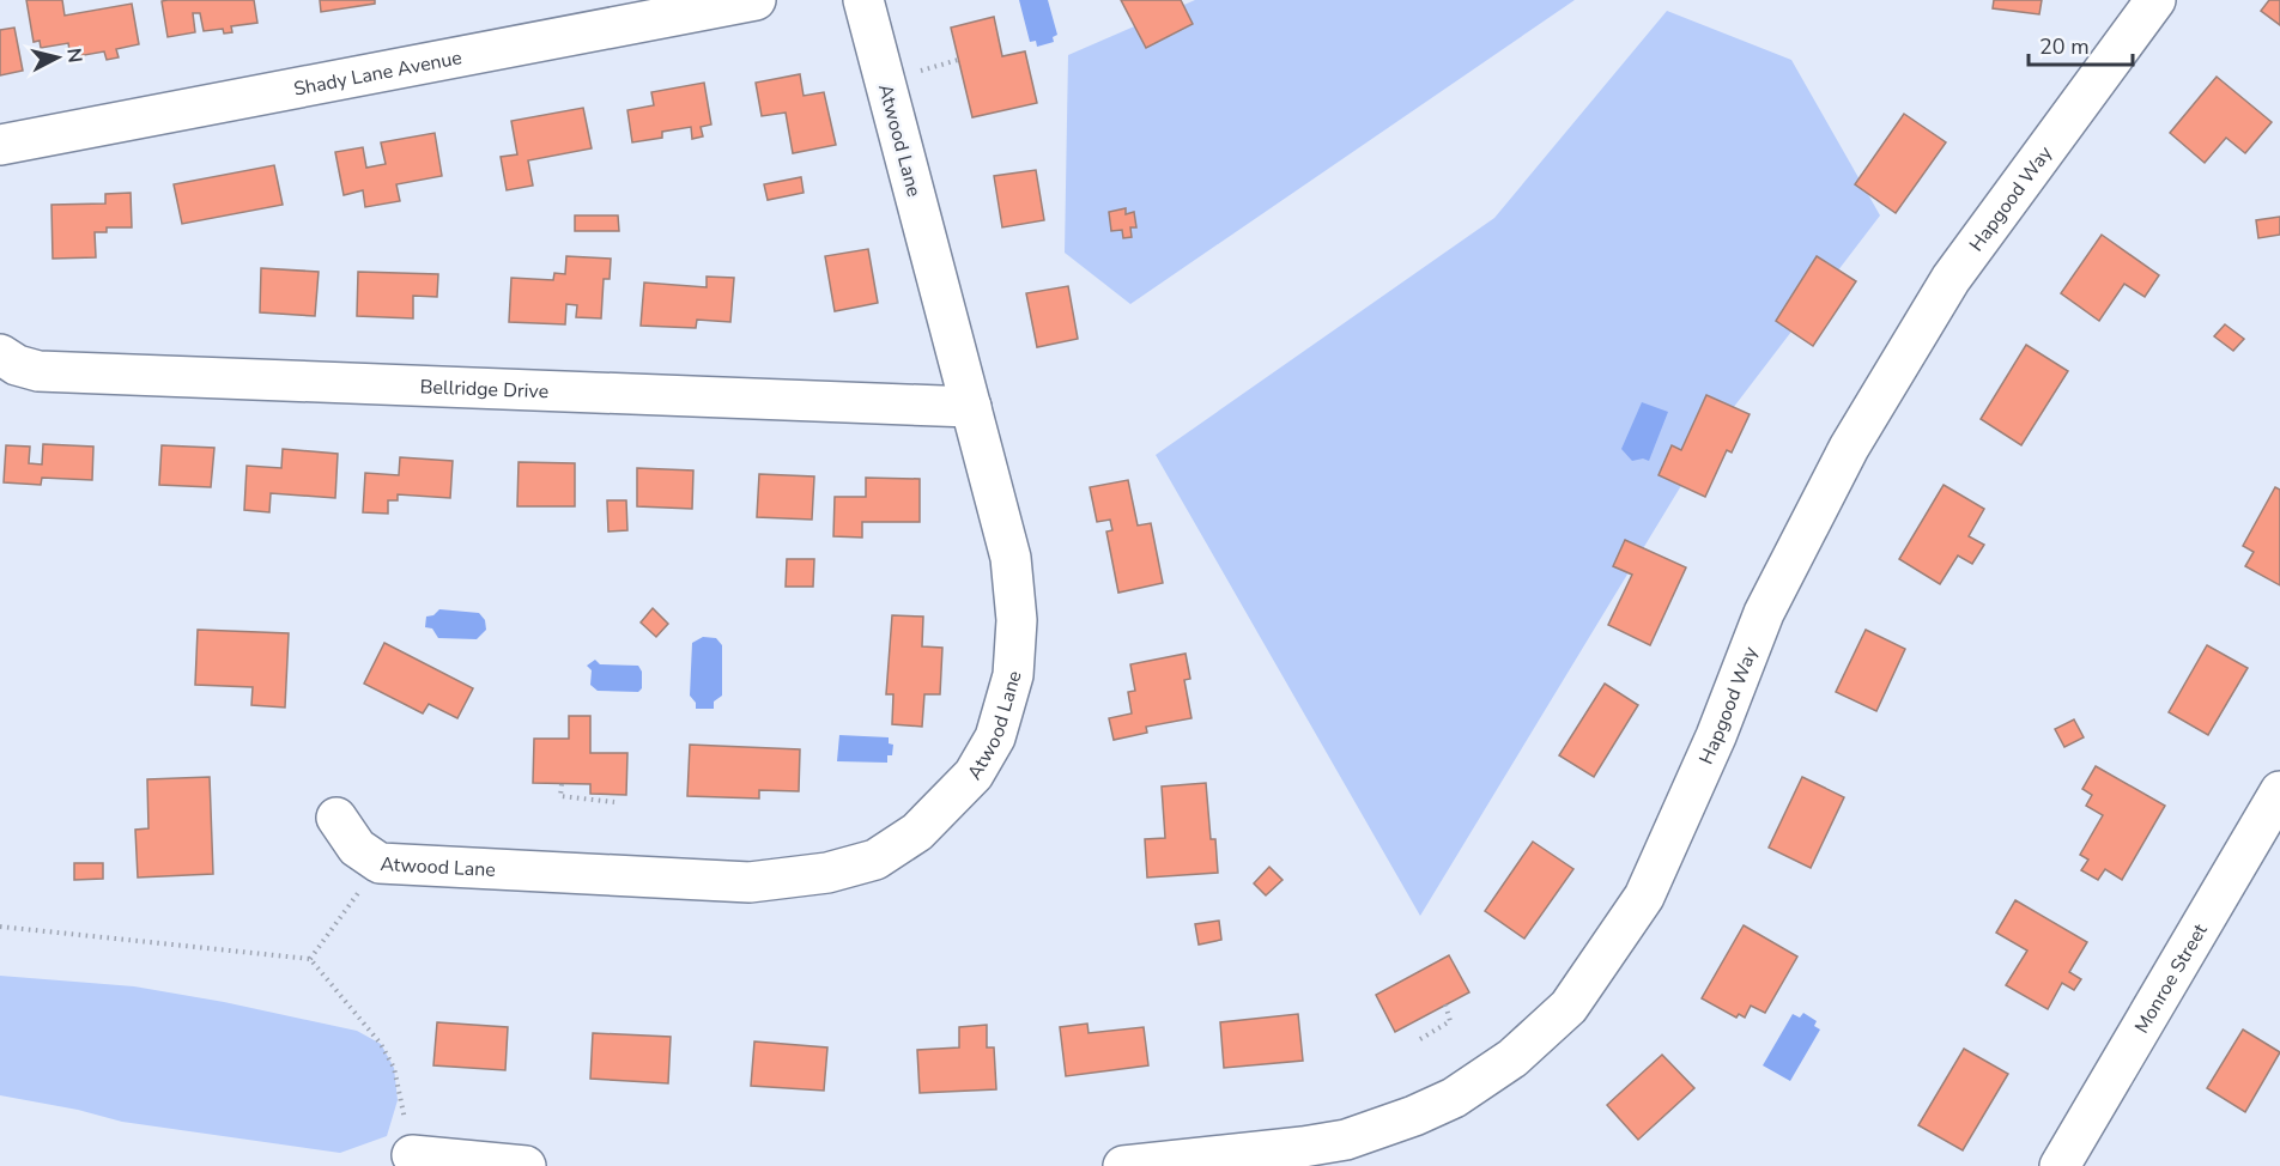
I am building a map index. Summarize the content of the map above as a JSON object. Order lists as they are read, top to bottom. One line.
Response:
{"streets":{"street":["Shady Lane Avenue","Atwood Lane","Hapgood Way","Bellridge Drive","Monroe Street"]},"crossings":[["Atwood Lane","Bellridge Drive"]],"scale_bar":"20 m","north":"right"}
